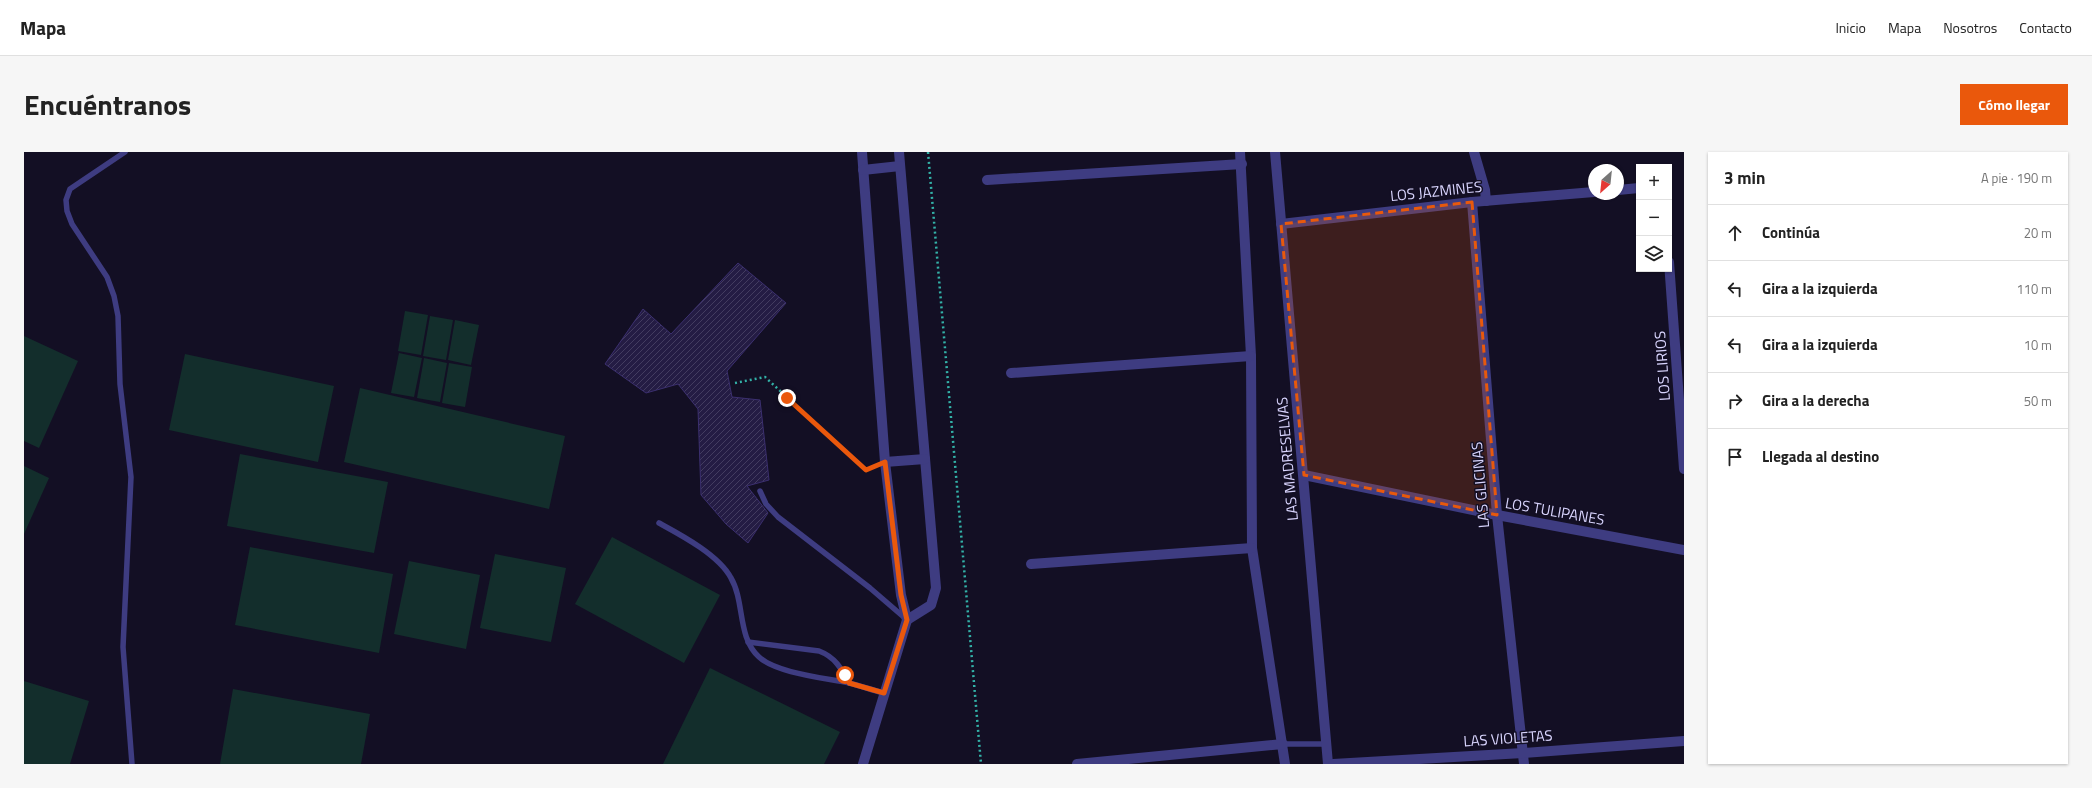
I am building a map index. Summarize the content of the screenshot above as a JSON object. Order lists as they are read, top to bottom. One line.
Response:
{"streets":{"street":["LOS JAZMINES","LOS LIRIOS","LAS MADRESELVAS","LAS GLICINAS","LOS TULIPANES","LAS VIOLETAS"]},"crossings":[["LOS JAZMINES","LAS MADRESELVAS"],["LOS JAZMINES","LAS GLICINAS"],["LAS MADRESELVAS","LOS TULIPANES"],["LAS GLICINAS","LOS TULIPANES"],["LAS GLICINAS","LAS VIOLETAS"]],"north":"bottom left","page":{"header":"Mapa","nav":["Inicio","Mapa","Nosotros","Contacto"],"title":"Encuéntranos","buttons":"Cómo llegar","heading":["3 min","A pie · 190 m"],"map_buttons":["+","−"],"list":[["Continúa","20 m"],["Gira a la izquierda","110 m"],["Gira a la izquierda","10 m"],["Gira a la derecha","50 m"],"Llegada al destino"]}}
